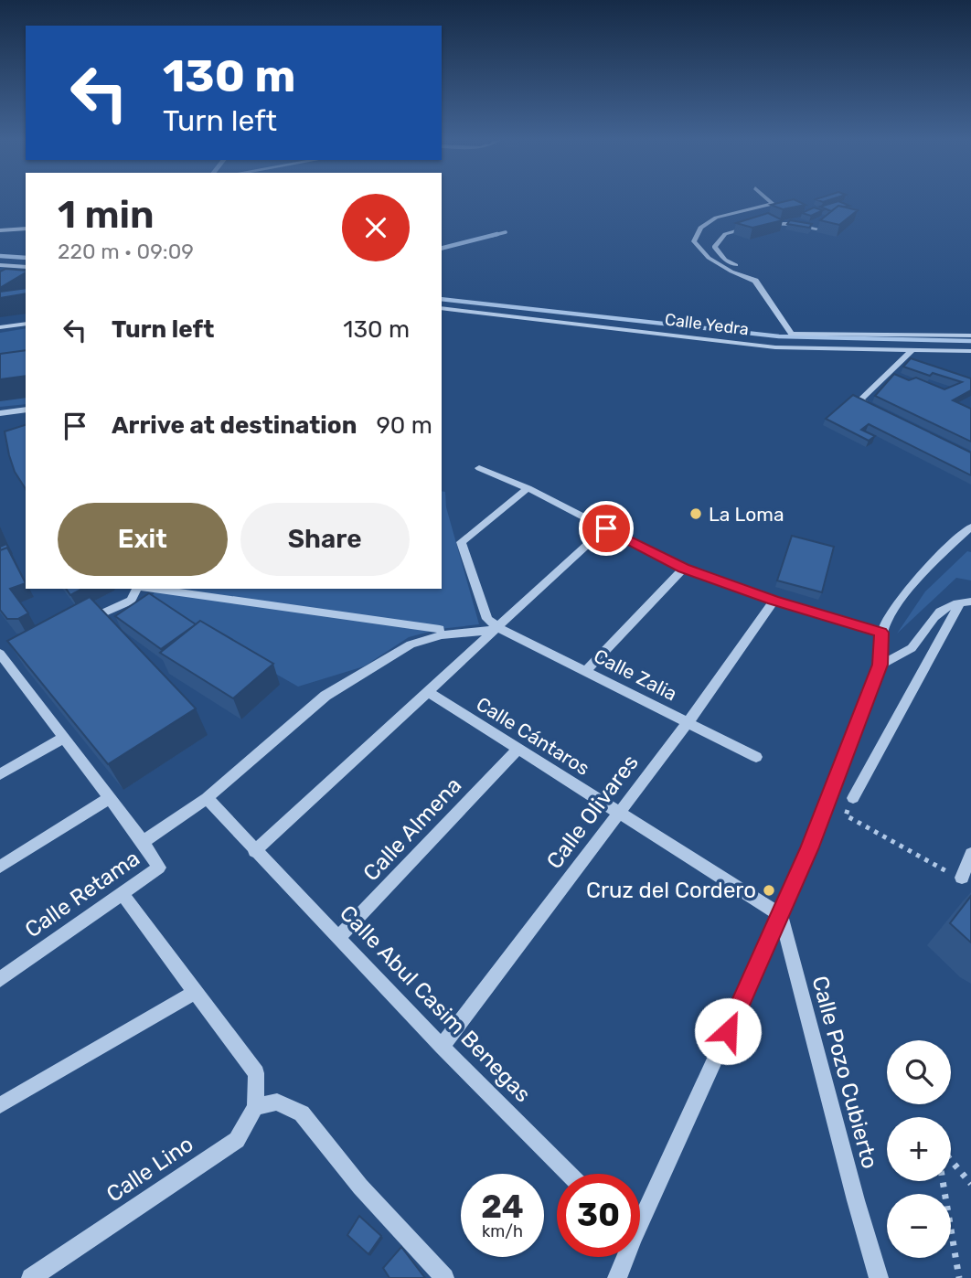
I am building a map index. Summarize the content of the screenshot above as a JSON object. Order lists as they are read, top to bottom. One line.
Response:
{"streets":{"street":["Calle Yedra","Calle Zalia","Calle Cántaros","Calle Olivares","Calle Almena","Calle Retama","Calle Abul Casim Benegas","Calle Pozo Cubierto","Calle Lino"]},"crossings":[["Calle Zalia","Calle Olivares"],["Calle Cántaros","Calle Olivares"],["Calle Cántaros","Calle Almena"],["Calle Cántaros","Calle Pozo Cubierto"],["Calle Olivares","Calle Abul Casim Benegas"],["Calle Almena","Calle Abul Casim Benegas"]],"places":["La Loma","Cruz del Cordero"],"page":{"turn":["130 m","Turn left"],"heading":["1 min","220 m · 09:09"],"list":[{"name":"Turn left","value":"130 m"},{"name":"Arrive at destination","value":"90 m"}],"buttons":["Exit","Share"],"map_buttons":["+","−"],"speed":"24 km/h","limit":"30"}}
